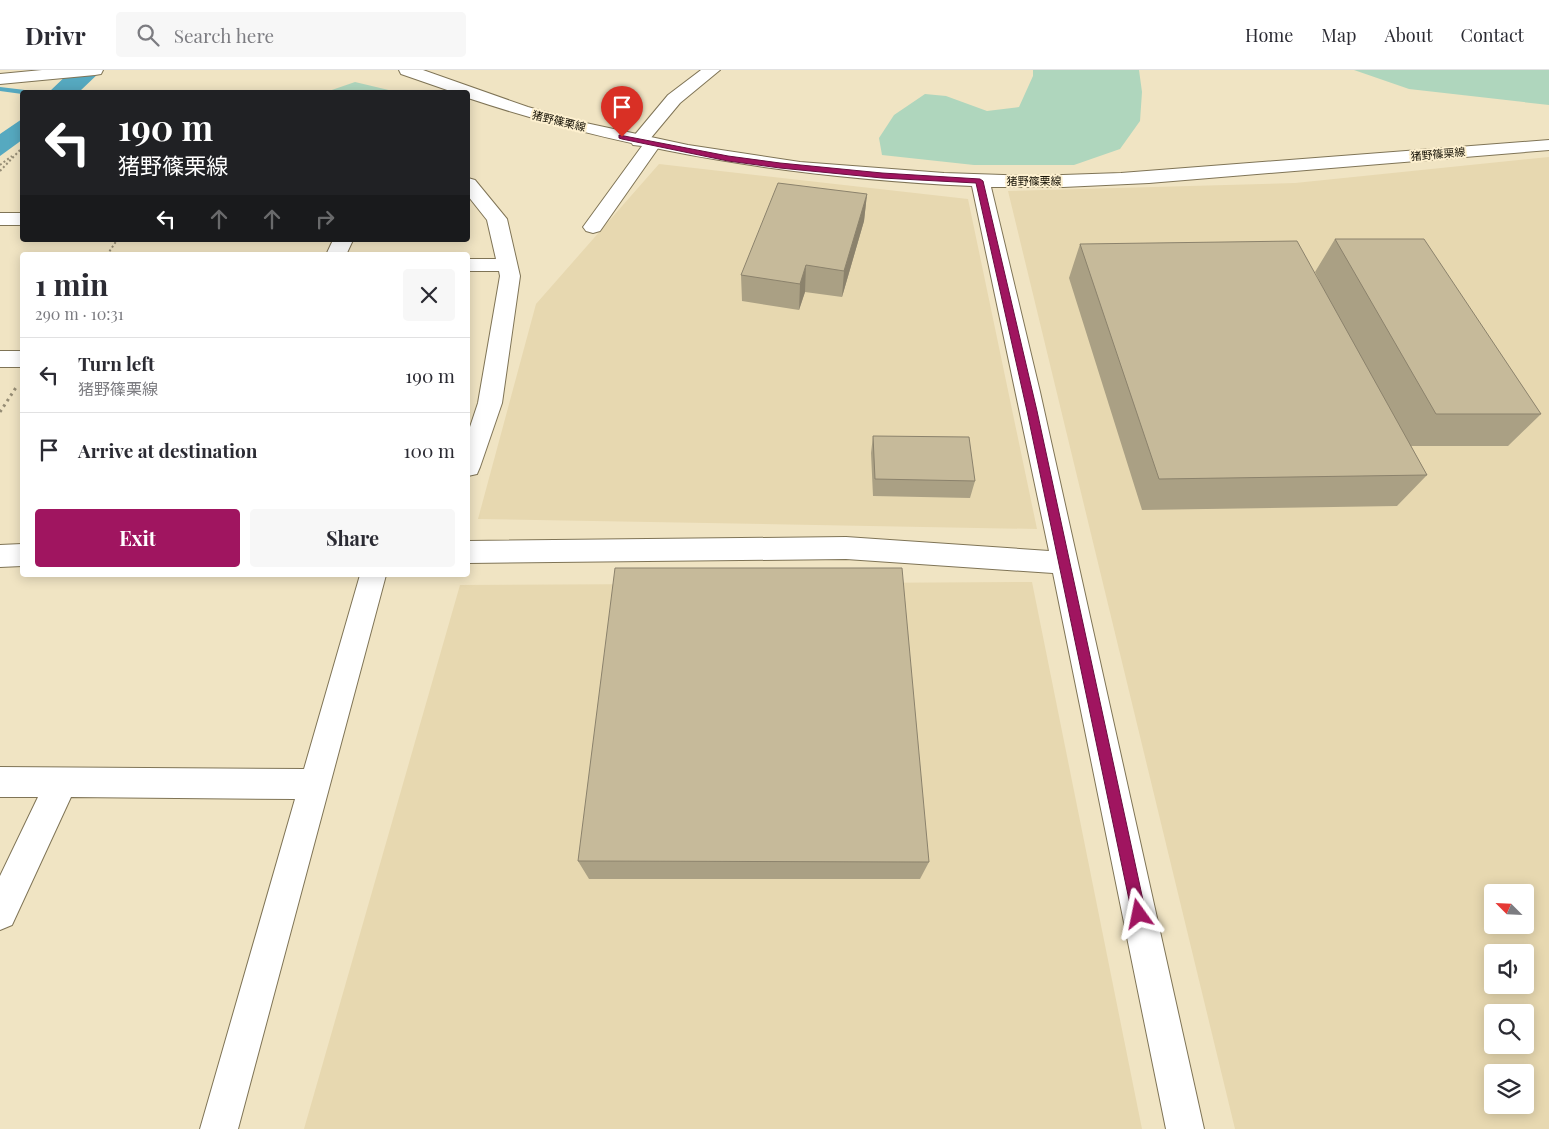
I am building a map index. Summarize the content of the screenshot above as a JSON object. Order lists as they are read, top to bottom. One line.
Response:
{"streets":{"street":["猪野篠栗線"]},"north":"top left","page":{"header":"Drivr","search":"Search here","nav":["Home","Map","About","Contact"],"turn":["190 m","猪野篠栗線"],"heading":["1 min","290 m · 10:31"],"list":[{"name":"Turn left","note":"猪野篠栗線","value":"190 m"},{"name":"Arrive at destination","value":"100 m"}],"buttons":["Exit","Share"]}}
